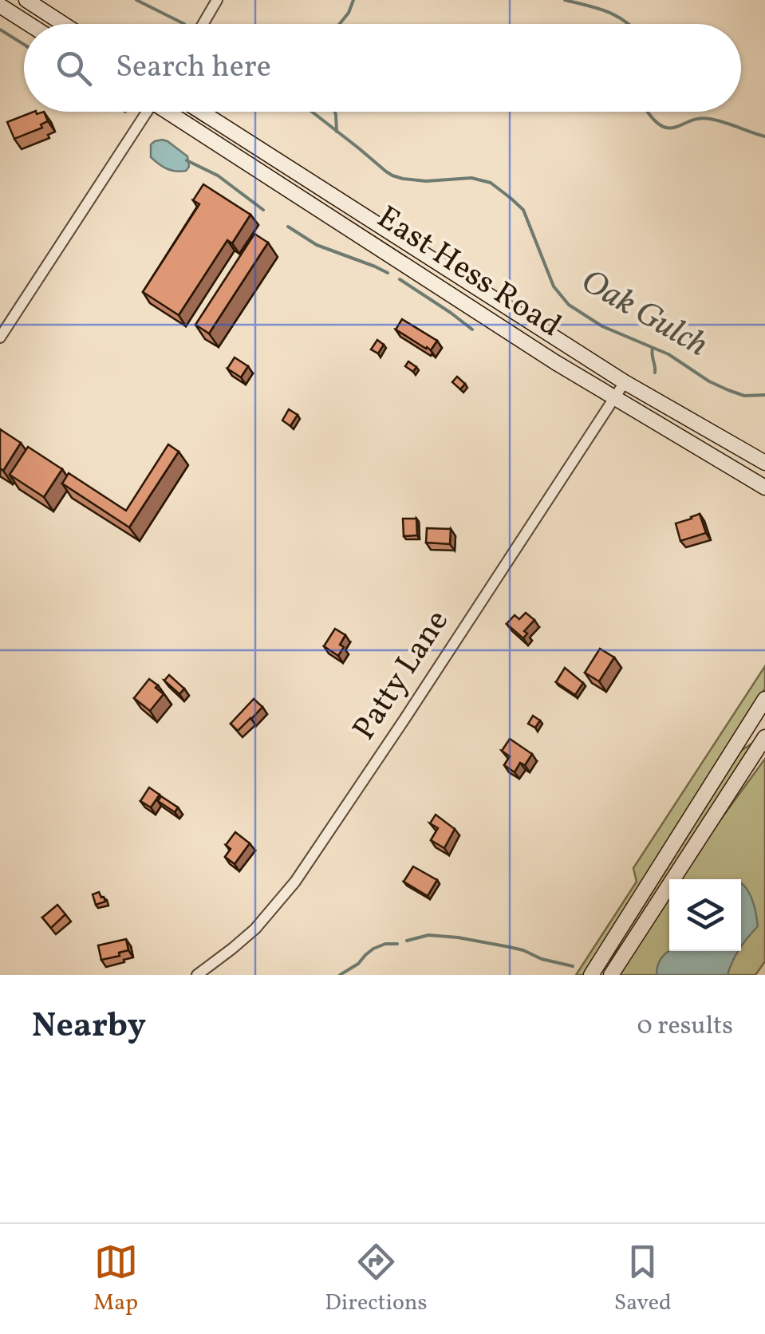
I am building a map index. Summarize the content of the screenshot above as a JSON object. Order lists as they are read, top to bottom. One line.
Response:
{"streets":{"main road":["East Hess Road"],"street":["Patty Lane"]},"crossings":[["East Hess Road","Patty Lane"]],"water":["Oak Gulch"],"page":{"search":"Search here","heading":["Nearby","0 results"],"nav":["Map","Directions","Saved"]}}
